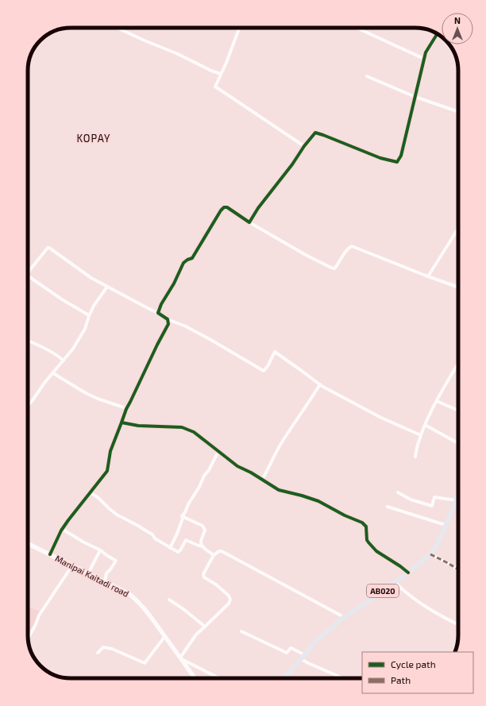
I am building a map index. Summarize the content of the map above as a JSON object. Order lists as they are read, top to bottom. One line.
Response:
{"streets":{"main road":["Manipai Kaitadi road","AB020"]},"districts":["KOPAY"],"legend":["Cycle path","Path"],"north":"top"}
